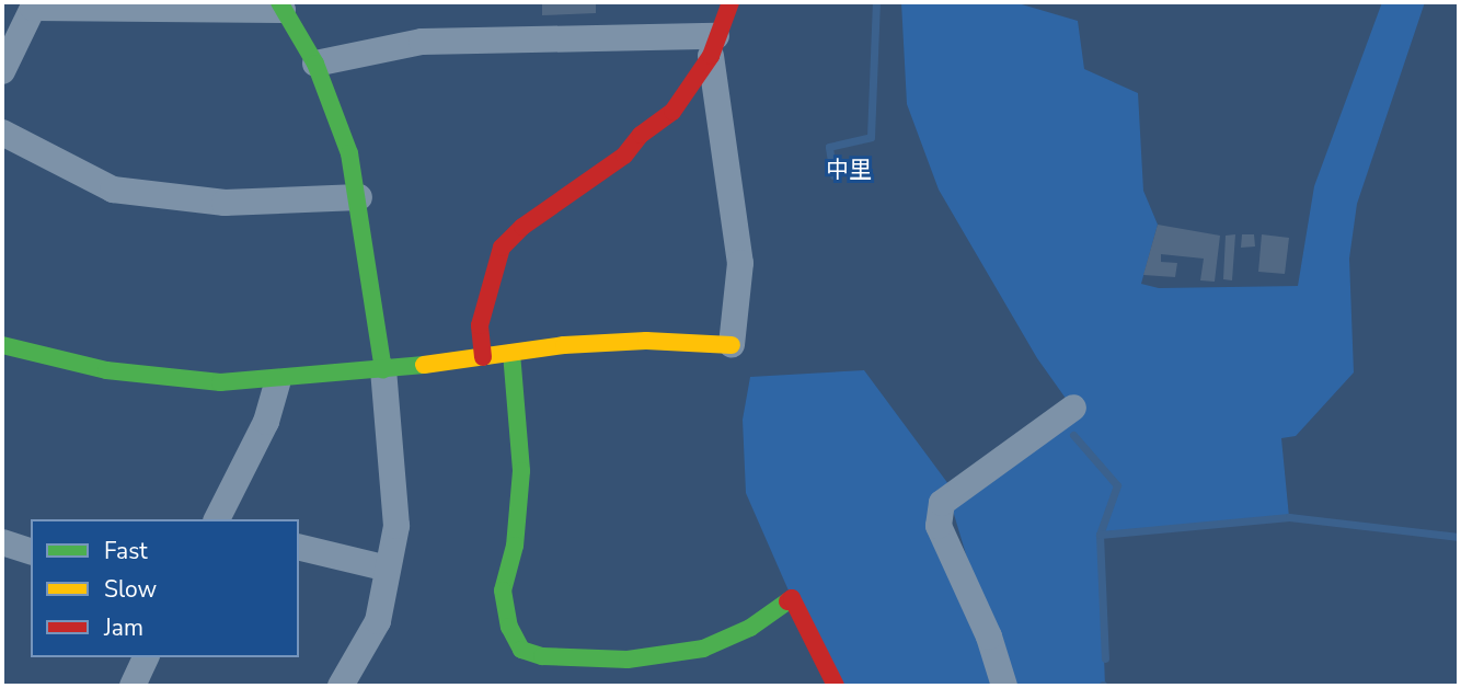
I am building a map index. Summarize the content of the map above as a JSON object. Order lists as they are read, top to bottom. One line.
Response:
{"districts":["中里"],"legend":["Fast","Slow","Jam"]}
